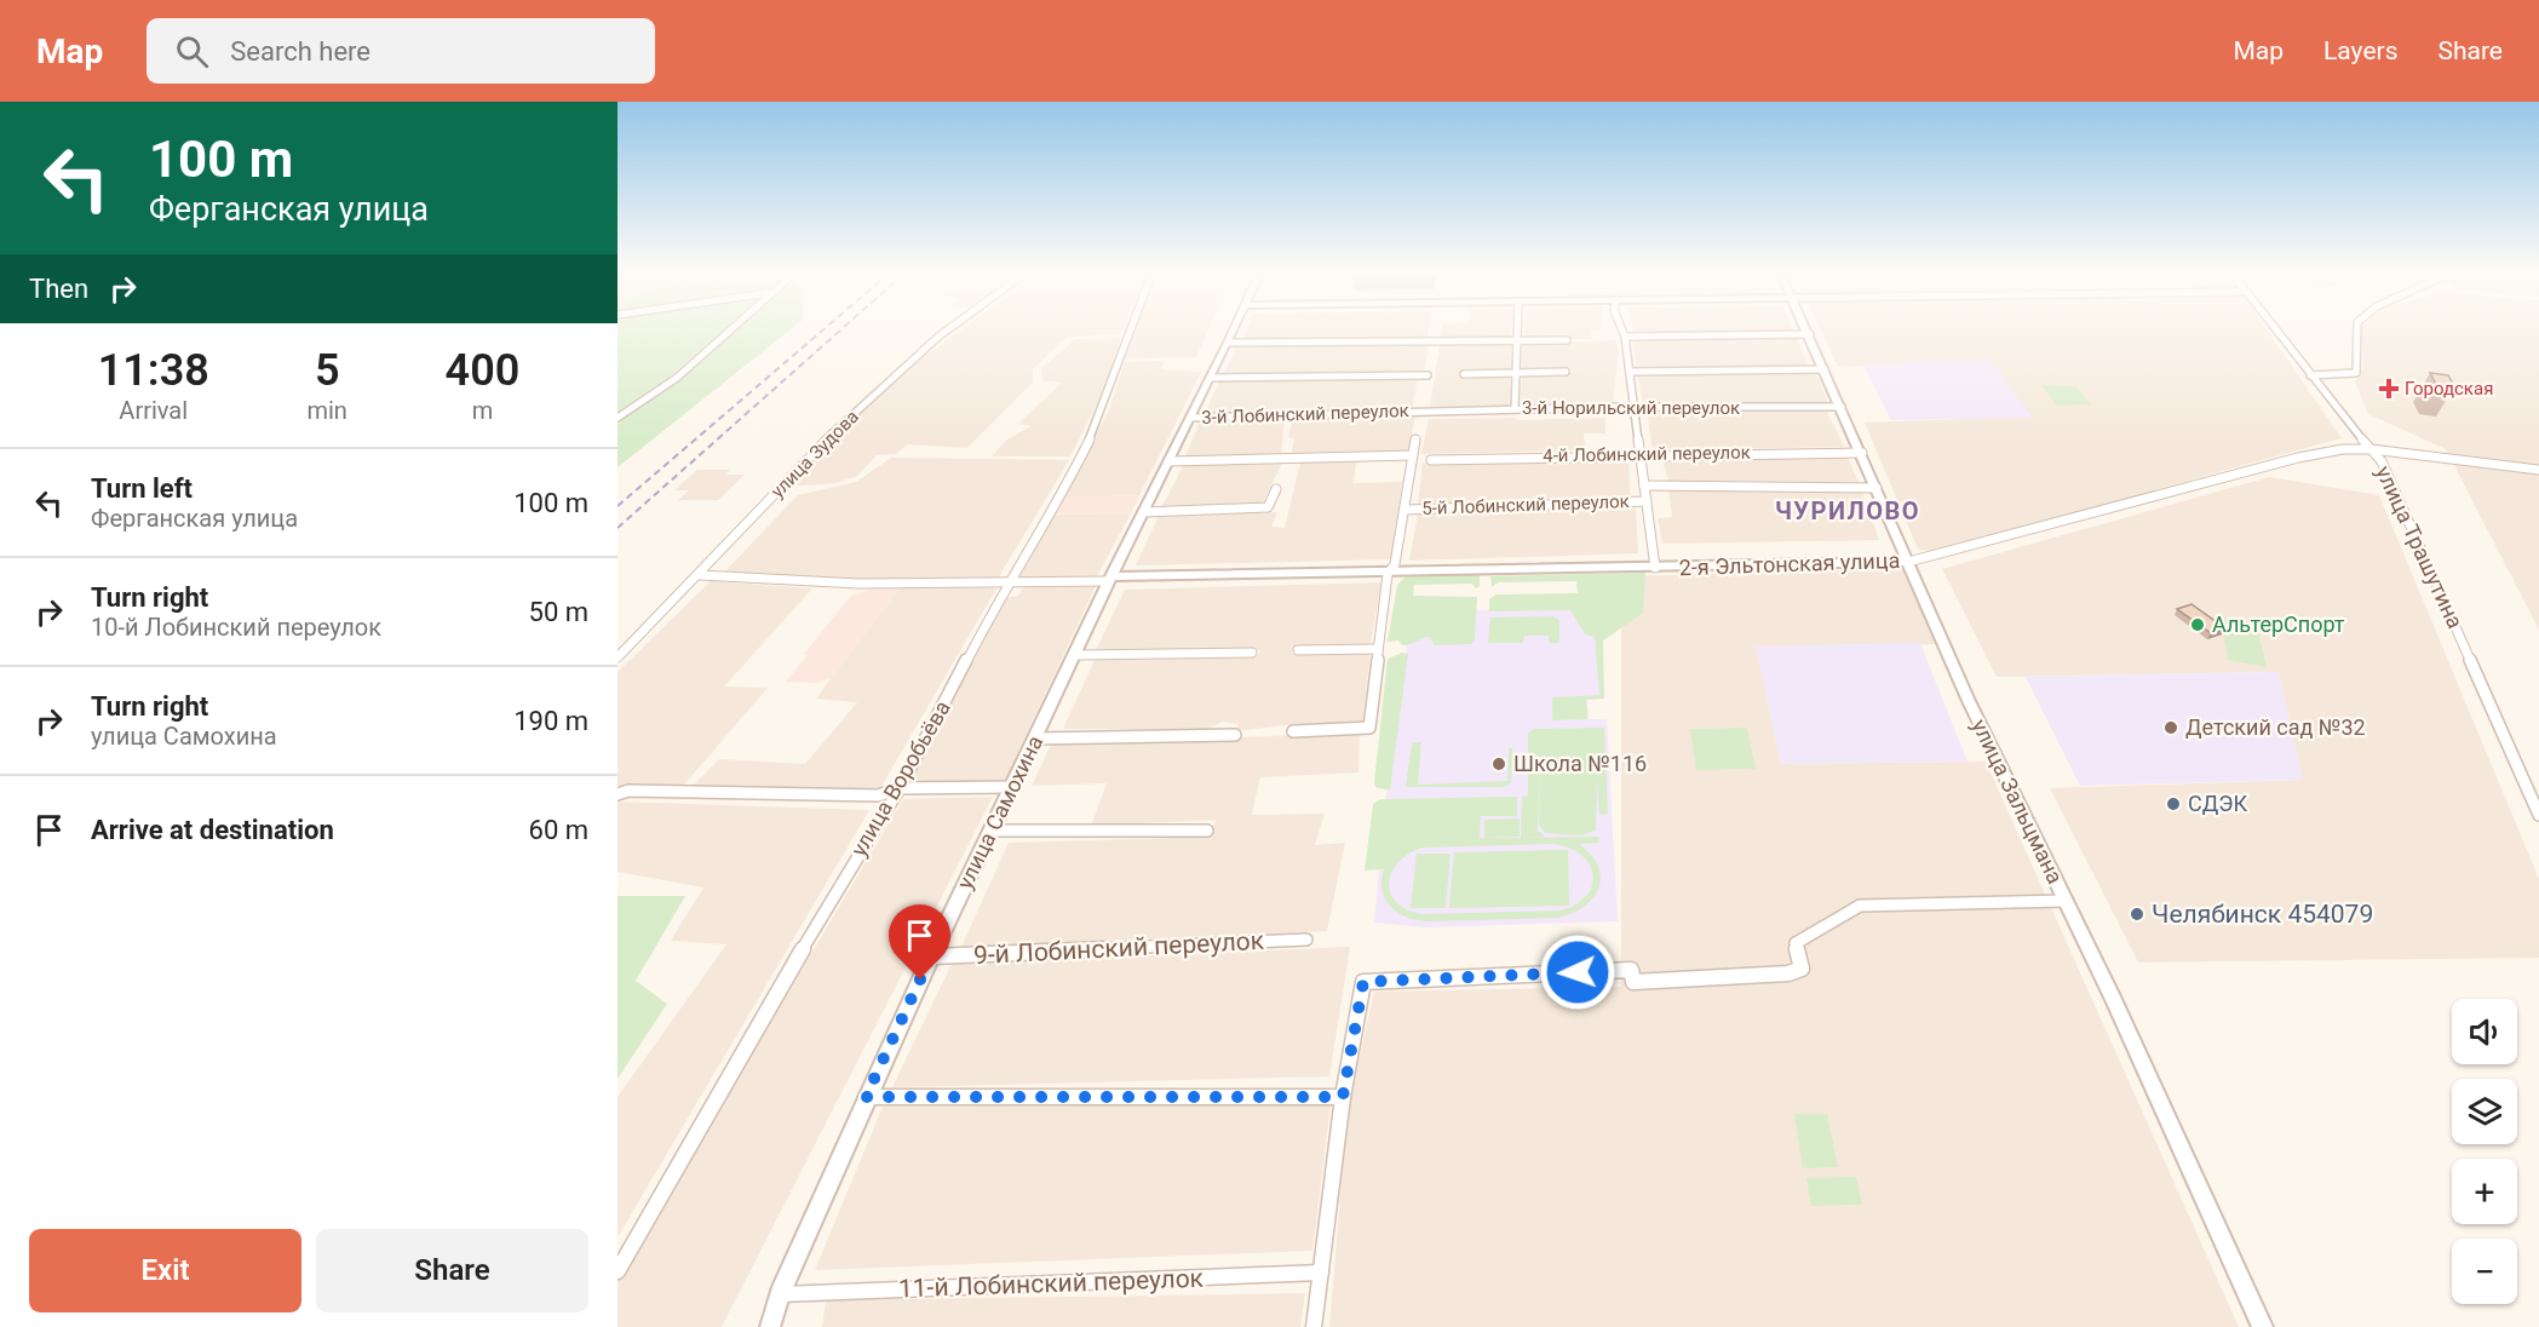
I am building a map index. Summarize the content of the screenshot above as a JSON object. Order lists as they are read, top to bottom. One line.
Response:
{"streets":{"street":["3-й Норильский переулок","3-й Лобинский переулок","улица Зудова","4-й Лобинский переулок","5-й Лобинский переулок","улица Трашутина","2-я Эльтонская улица","улица Воробьёва","улица Зальцмана","улица Самохина","9-й Лобинский переулок","11-й Лобинский переулок"]},"crossings":[["3-й Норильский переулок","3-й Лобинский переулок"],["3-й Норильский переулок","улица Зальцмана"],["3-й Лобинский переулок","улица Самохина"],["4-й Лобинский переулок","улица Зальцмана"],["улица Трашутина","2-я Эльтонская улица"],["2-я Эльтонская улица","улица Зальцмана"],["2-я Эльтонская улица","улица Самохина"],["улица Самохина","9-й Лобинский переулок"],["улица Самохина","11-й Лобинский переулок"]],"districts":["ЧУРИЛОВО"],"places":{"health":["Городская"],"other":["АльтерСпорт","Детский сад №32","Школа №116","СДЭК","Челябинск 454079"]},"page":{"header":"Map","search":"Search here","nav":["Map","Layers","Share"],"turn":["100 m","Ферганская улица"],"then":"Then","eta":["11:38","Arrival","5","min","400","m"],"list":[{"name":"Turn left","note":"Ферганская улица","value":"100 m"},{"name":"Turn right","note":"10-й Лобинский переулок","value":"50 m"},{"name":"Turn right","note":"улица Самохина","value":"190 m"},{"name":"Arrive at destination","value":"60 m"}],"map_buttons":["+","−"],"buttons":["Exit","Share"]}}
